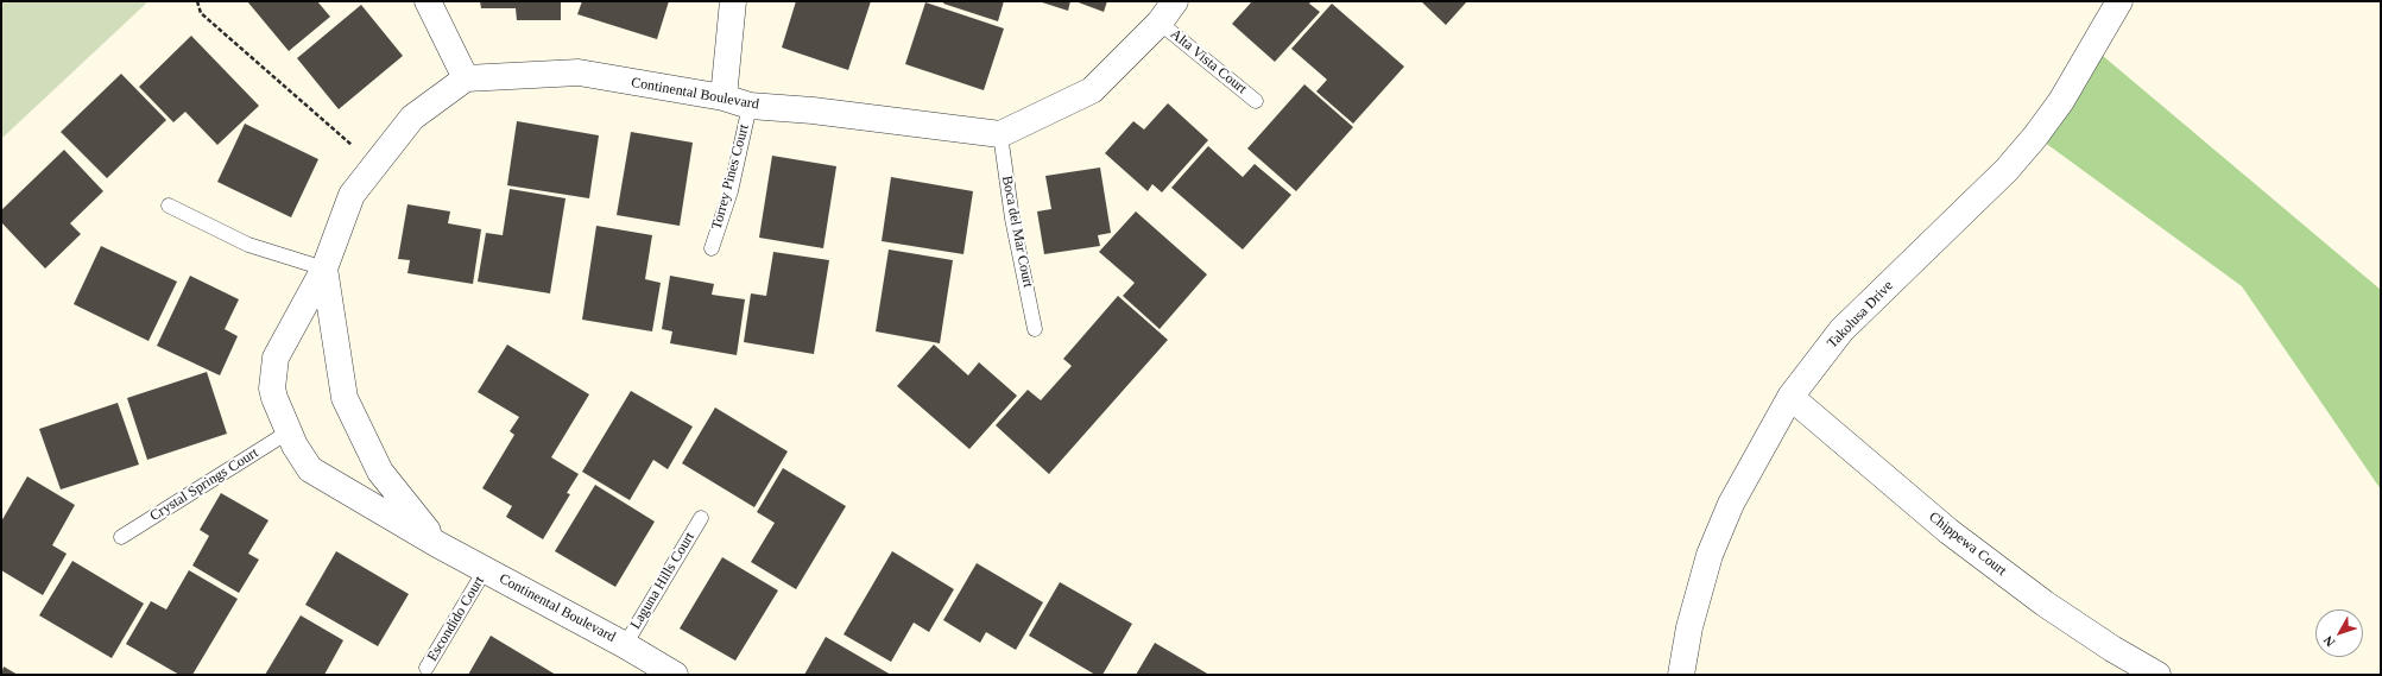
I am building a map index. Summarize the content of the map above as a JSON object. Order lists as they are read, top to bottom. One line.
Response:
{"streets":{"street":["Continental Boulevard","Takolusa Drive","Chippewa Court"],"lane":["Alta Vista Court","Torrey Pines Court","Boca del Mar Court","Crystal Springs Court","Laguna Hills Court","Escondido Court"]},"crossings":[["Continental Boulevard","Torrey Pines Court"],["Continental Boulevard","Boca del Mar Court"],["Continental Boulevard","Crystal Springs Court"],["Continental Boulevard","Laguna Hills Court"],["Continental Boulevard","Escondido Court"],["Takolusa Drive","Chippewa Court"]],"north":"bottom left"}
